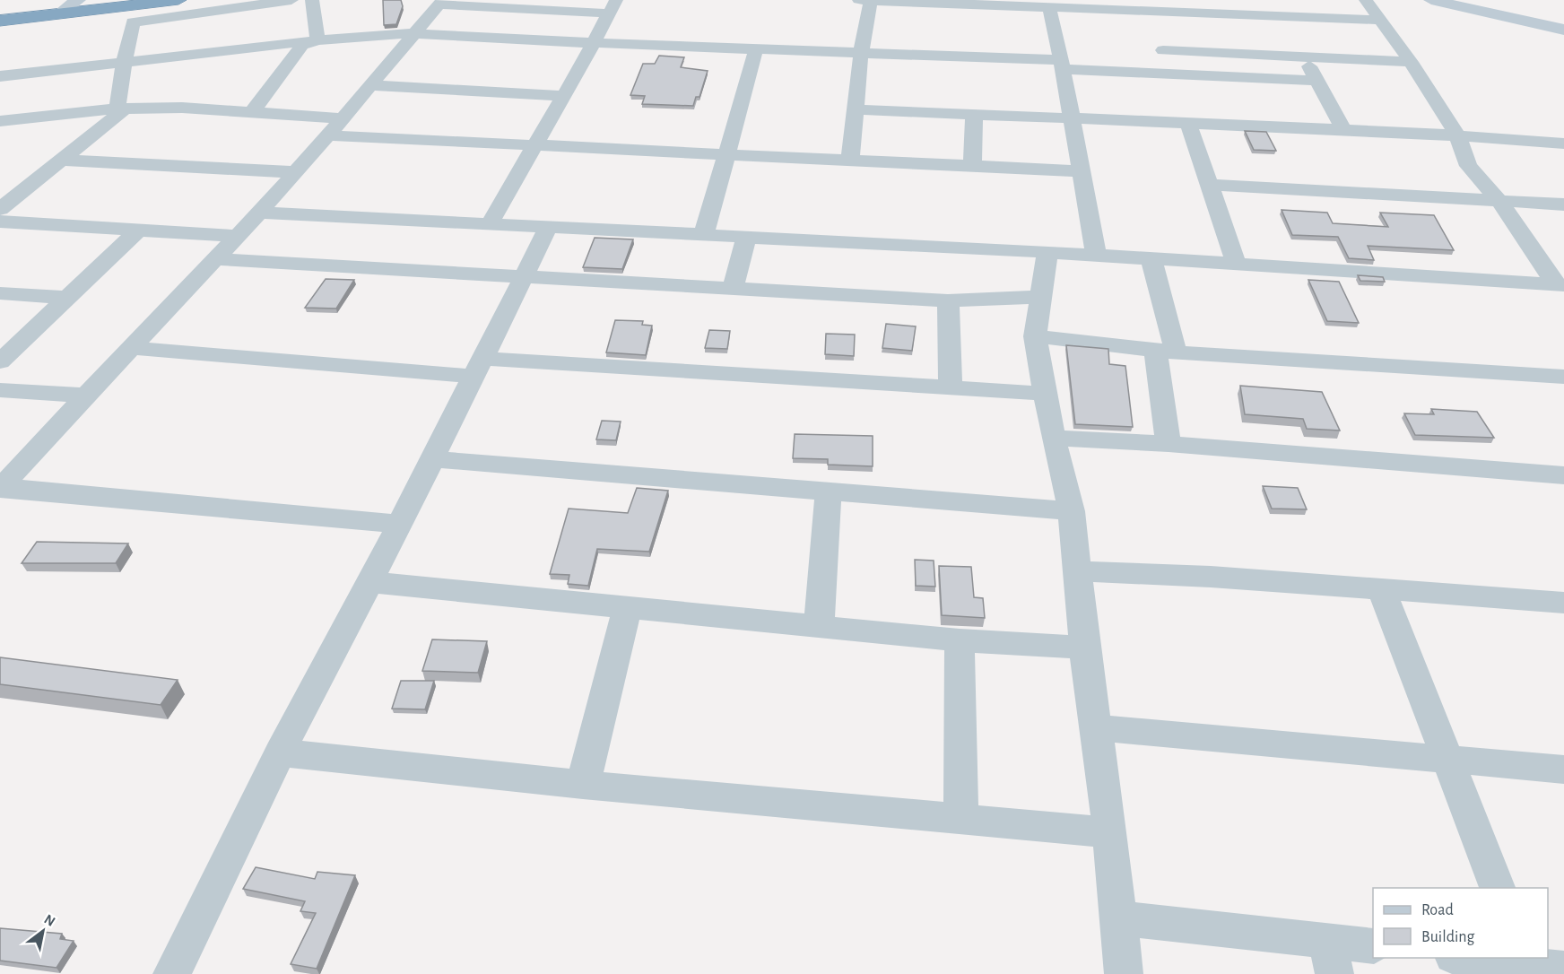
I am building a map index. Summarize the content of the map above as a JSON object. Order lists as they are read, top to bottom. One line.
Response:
{"legend":["Road","Building"],"north":"top right"}
